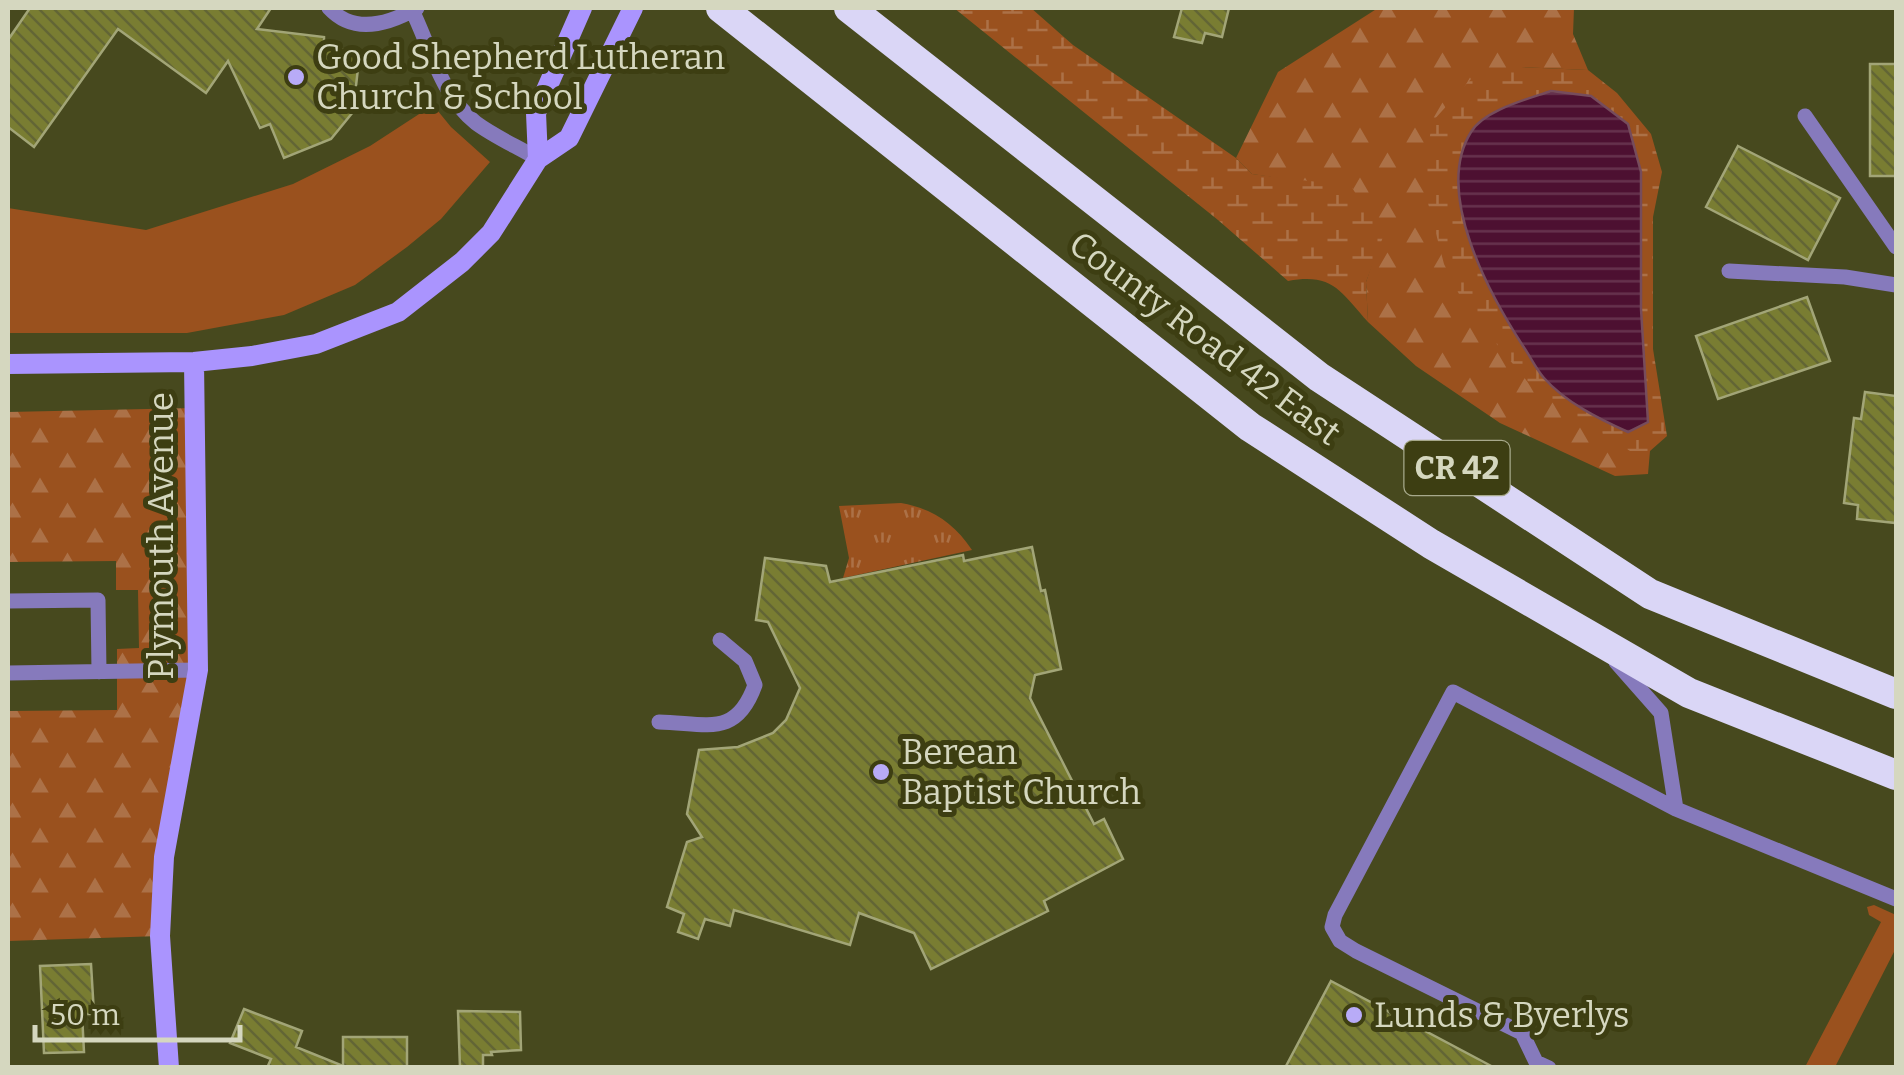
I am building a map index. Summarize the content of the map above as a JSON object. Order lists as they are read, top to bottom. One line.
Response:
{"streets":{"highway":["County Road 42 East","CR 42"],"street":["Plymouth Avenue"]},"places":["Good Shepherd Lutheran Church & School","Berean Baptist Church","Lunds & Byerlys"],"scale_bar":"50 m"}
